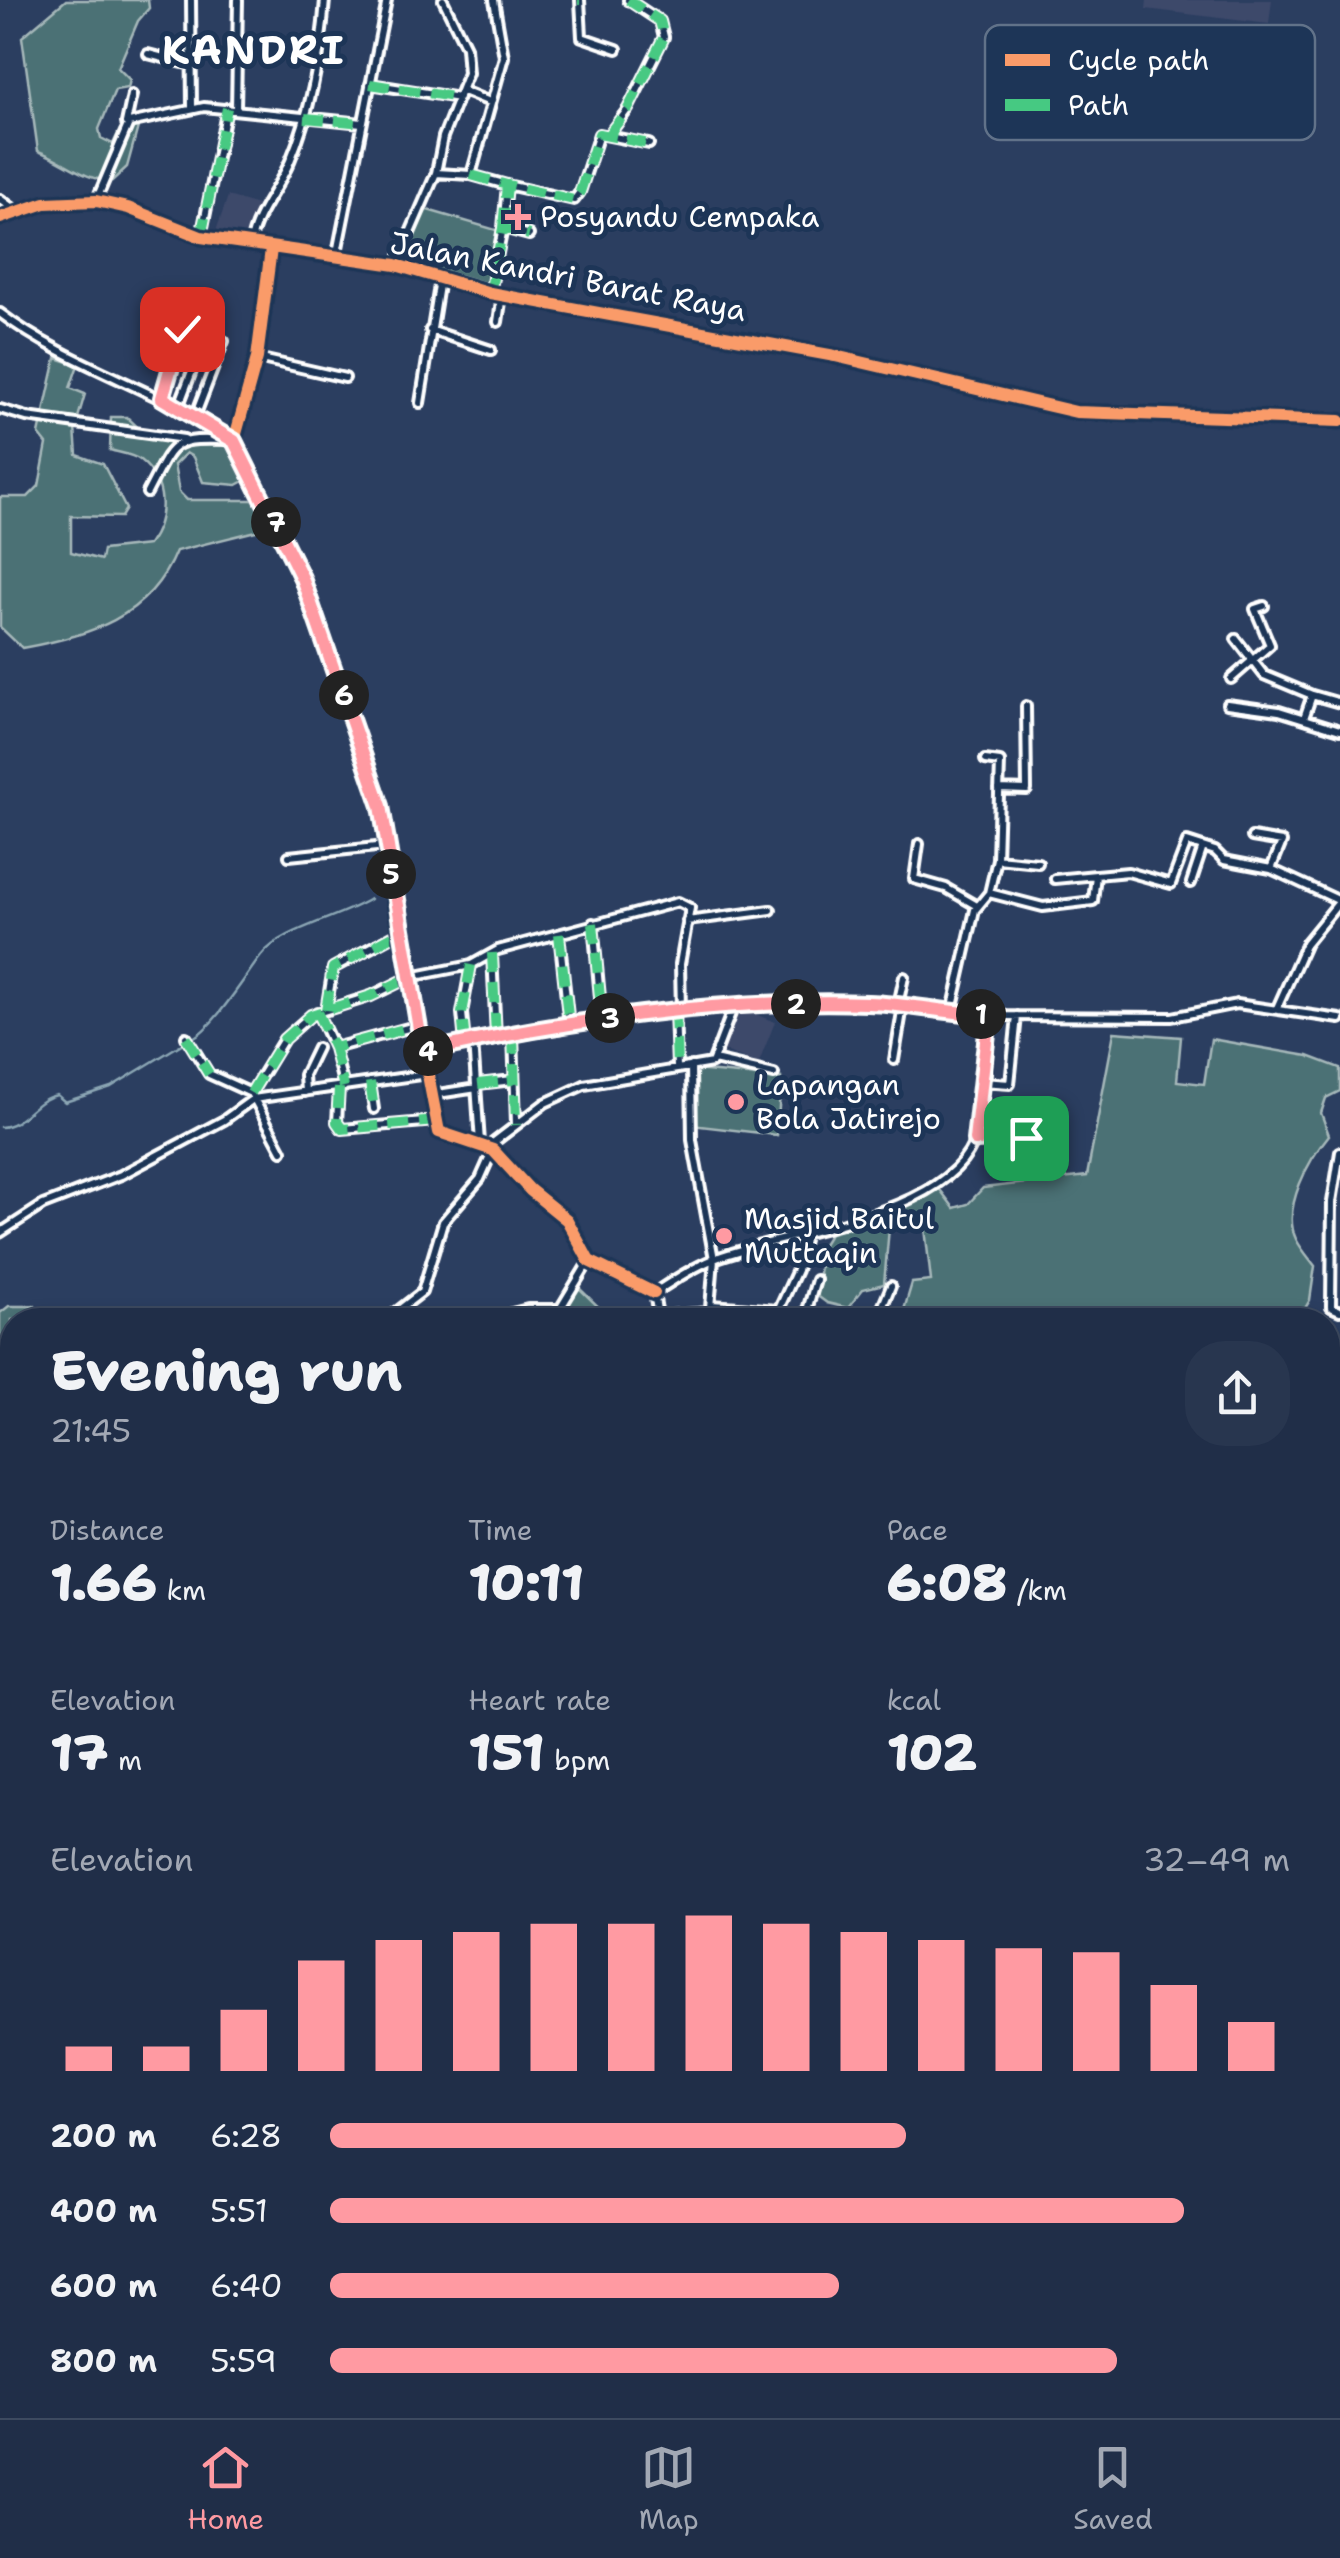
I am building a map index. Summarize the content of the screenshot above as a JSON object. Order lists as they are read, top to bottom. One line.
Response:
{"streets":{"street":["Jalan Kandri Barat Raya"]},"districts":["KANDRI"],"places":{"health":["Posyandu Cempaka"],"other":["Lapangan Bola Jatirejo","Masjid Baitul Muttaqin"]},"legend":["Cycle path","Path"],"page":{"pins":["7","6","5","2","1","3","4"],"heading":["Evening run","21:45"],"stats":[["Distance","1.66 km"],["Time","10:11"],["Pace","6:08 /km"],["Elevation","17 m"],["Heart rate","151 bpm"],["kcal","102"]],"chart":["Elevation","32–49 m"],"list":[{"name":"200 m","note":"6:28"},{"name":"400 m","note":"5:51"},{"name":"600 m","note":"6:40"},{"name":"800 m","note":"5:59"}],"tabs":["Home","Map","Saved"]}}
